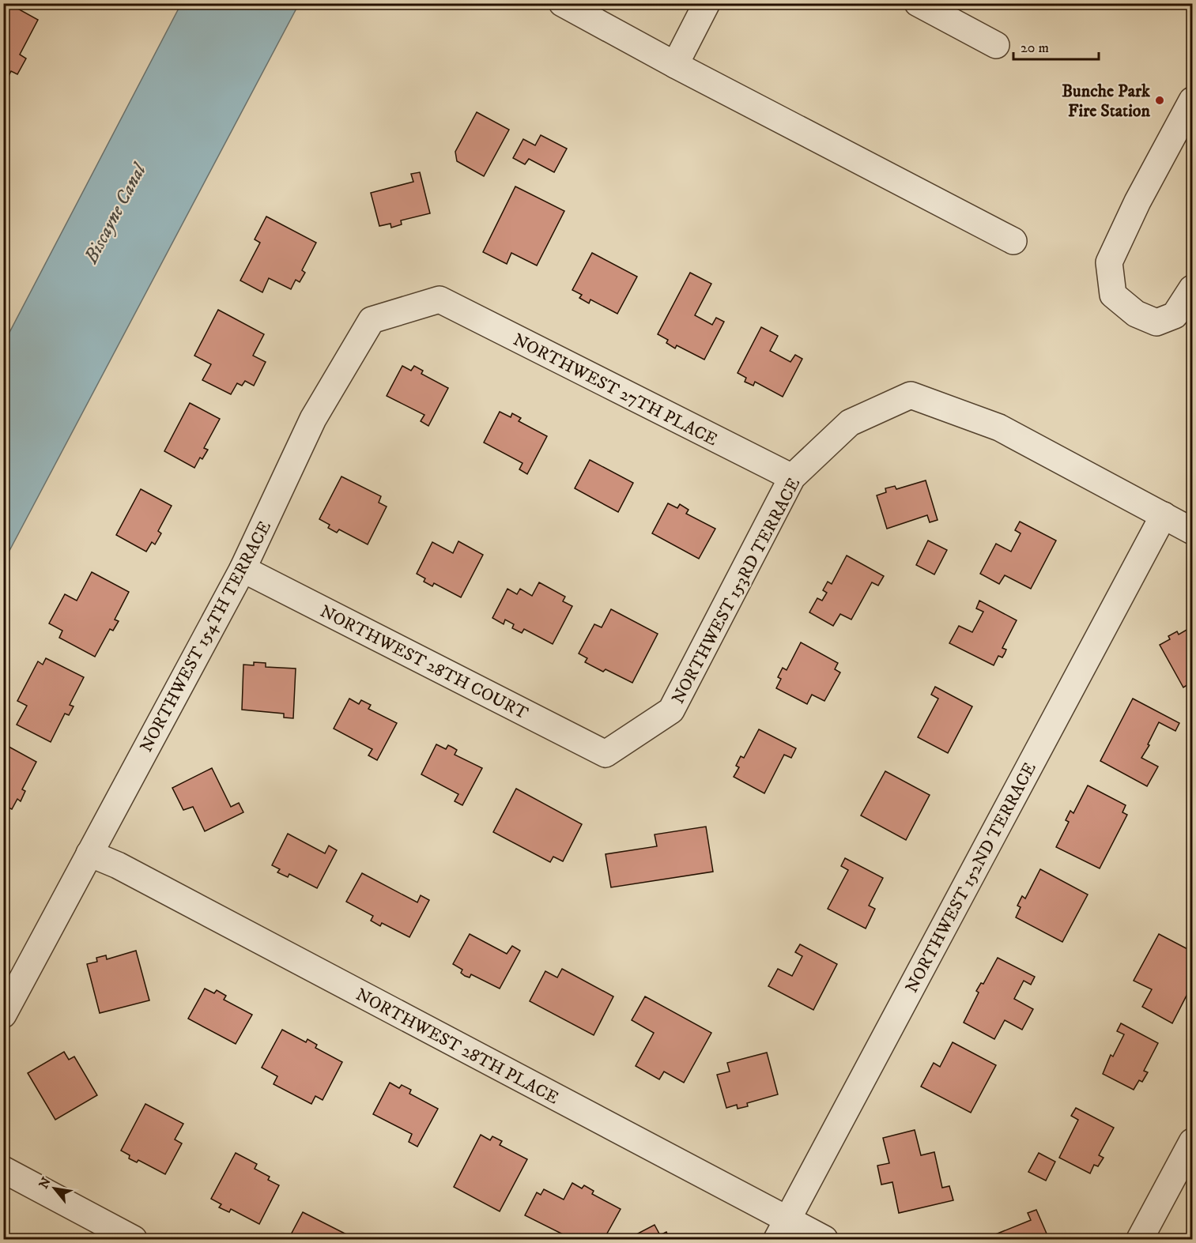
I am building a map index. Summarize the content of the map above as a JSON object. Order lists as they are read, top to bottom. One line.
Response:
{"streets":{"street":["NORTHWEST 27TH PLACE","NORTHWEST 153RD TERRACE","NORTHWEST 154TH TERRACE","NORTHWEST 28TH COURT","NORTHWEST 152ND TERRACE","NORTHWEST 28TH PLACE"]},"crossings":[["NORTHWEST 27TH PLACE","NORTHWEST 153RD TERRACE"],["NORTHWEST 27TH PLACE","NORTHWEST 154TH TERRACE"],["NORTHWEST 153RD TERRACE","NORTHWEST 28TH COURT"],["NORTHWEST 153RD TERRACE","NORTHWEST 152ND TERRACE"],["NORTHWEST 154TH TERRACE","NORTHWEST 28TH COURT"],["NORTHWEST 154TH TERRACE","NORTHWEST 28TH PLACE"],["NORTHWEST 152ND TERRACE","NORTHWEST 28TH PLACE"]],"water":["Biscayne Canal"],"places":["Bunche Park Fire Station"],"scale_bar":"20 m","north":"top left"}
